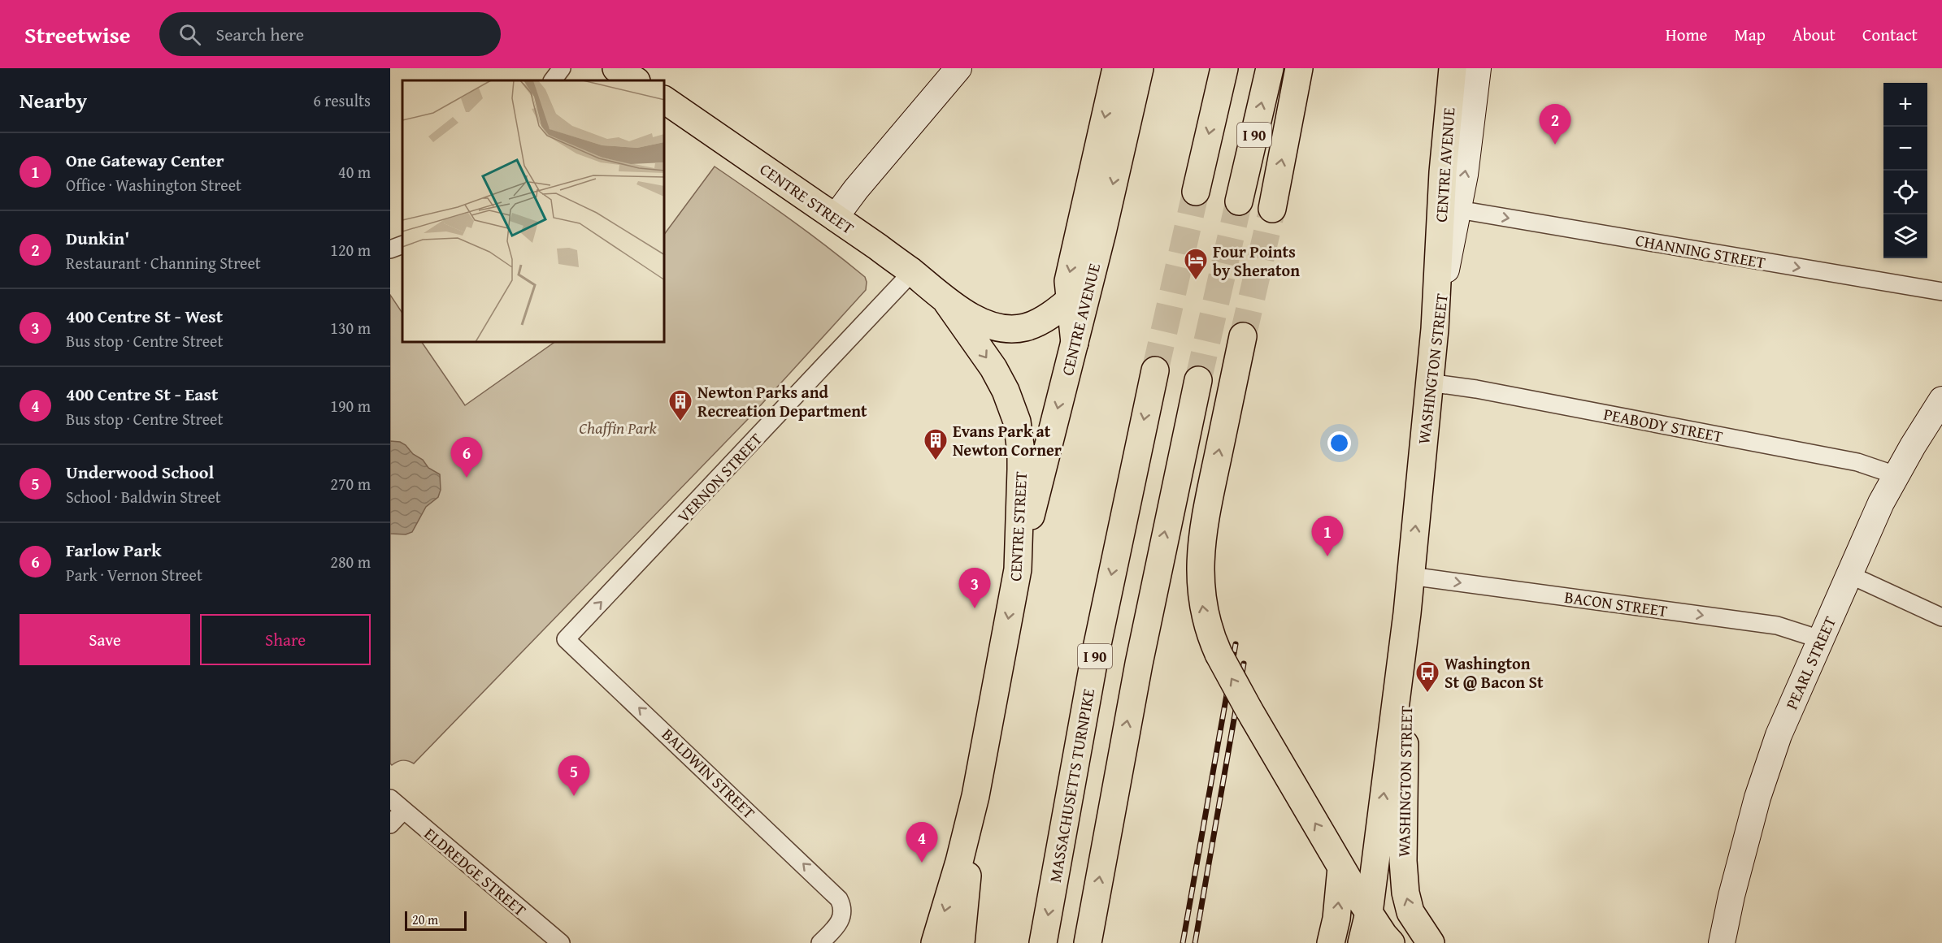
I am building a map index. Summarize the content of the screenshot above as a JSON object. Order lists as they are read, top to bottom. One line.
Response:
{"streets":{"main road":["I 90","CENTRE AVENUE","CENTRE STREET","WASHINGTON STREET","MASSACHUSETTS TURNPIKE"],"street":["CHANNING STREET","PEABODY STREET","VERNON STREET","BACON STREET","PEARL STREET","BALDWIN STREET","ELDREDGE STREET"]},"crossings":[["CENTRE AVENUE","CENTRE STREET"],["CENTRE AVENUE","WASHINGTON STREET"],["CENTRE STREET","VERNON STREET"],["CHANNING STREET","WASHINGTON STREET"],["WASHINGTON STREET","PEABODY STREET"],["WASHINGTON STREET","BACON STREET"],["PEABODY STREET","PEARL STREET"],["VERNON STREET","BALDWIN STREET"],["BACON STREET","PEARL STREET"]],"one_way":["CHANNING STREET","WASHINGTON STREET","VERNON STREET","BACON STREET","BALDWIN STREET"],"parks":["Chaffin Park"],"places":{"hotel":["Four Points by Sheraton"],"building":["Newton Parks and Recreation Department","Evans Park at Newton Corner"],"bus stop":["Washington St @ Bacon St"]},"scale_bar":"20 m","page":{"header":"Streetwise","search":"Search here","nav":["Home","Map","About","Contact"],"heading":["Nearby","6 results"],"map_buttons":["+","−"],"pins":["2","6","1","3","5","4"],"list":[{"mark":"1","name":"One Gateway Center","note":"Office · Washington Street","value":"40 m"},{"mark":"2","name":"Dunkin'","note":"Restaurant · Channing Street","value":"120 m"},{"mark":"3","name":"400 Centre St - West","note":"Bus stop · Centre Street","value":"130 m"},{"mark":"4","name":"400 Centre St - East","note":"Bus stop · Centre Street","value":"190 m"},{"mark":"5","name":"Underwood School","note":"School · Baldwin Street","value":"270 m"},{"mark":"6","name":"Farlow Park","note":"Park · Vernon Street","value":"280 m"}],"buttons":["Save","Share"],"scale":"20 m"}}
